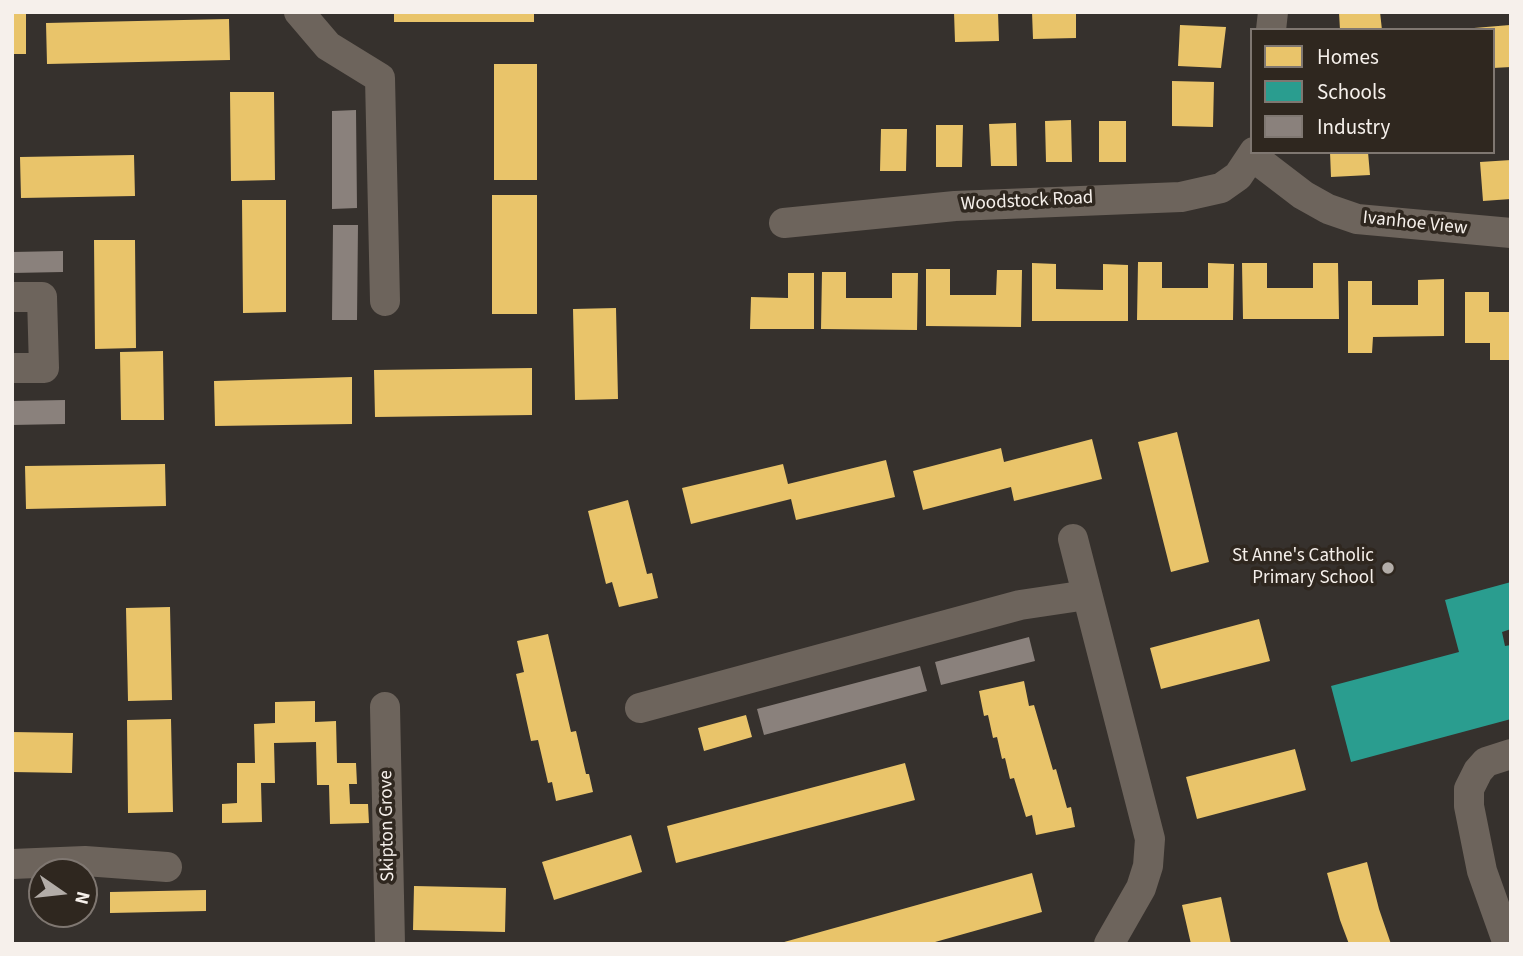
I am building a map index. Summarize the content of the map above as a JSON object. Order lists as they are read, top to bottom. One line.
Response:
{"streets":{"street":["Woodstock Road","Ivanhoe View","Skipton Grove"]},"crossings":[["Woodstock Road","Ivanhoe View"]],"places":["St Anne's Catholic Primary School"],"legend":["Homes","Schools","Industry"],"north":"right"}
